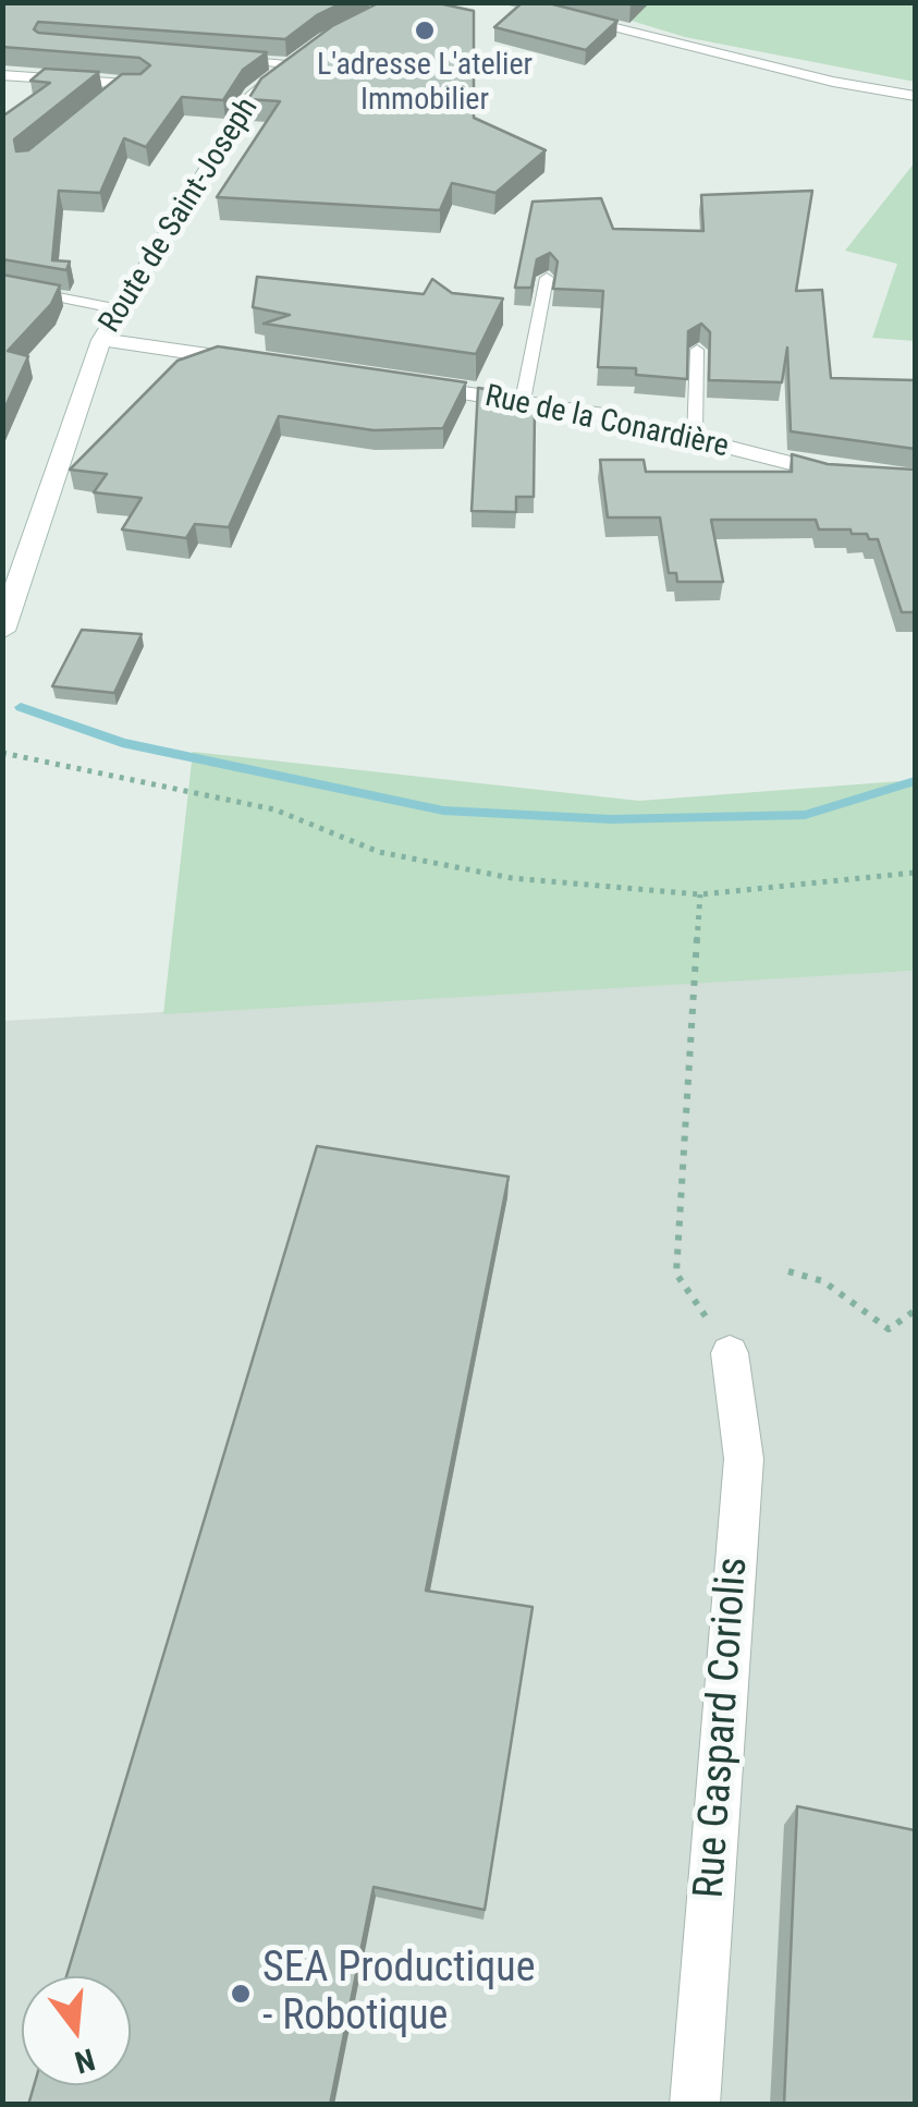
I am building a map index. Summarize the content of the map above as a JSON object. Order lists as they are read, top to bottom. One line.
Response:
{"streets":{"street":["Route de Saint-Joseph","Rue de la Conardière","Rue Gaspard Coriolis"]},"places":["L'adresse L'atelier Immobilier","SEA Productique - Robotique"],"north":"bottom"}
